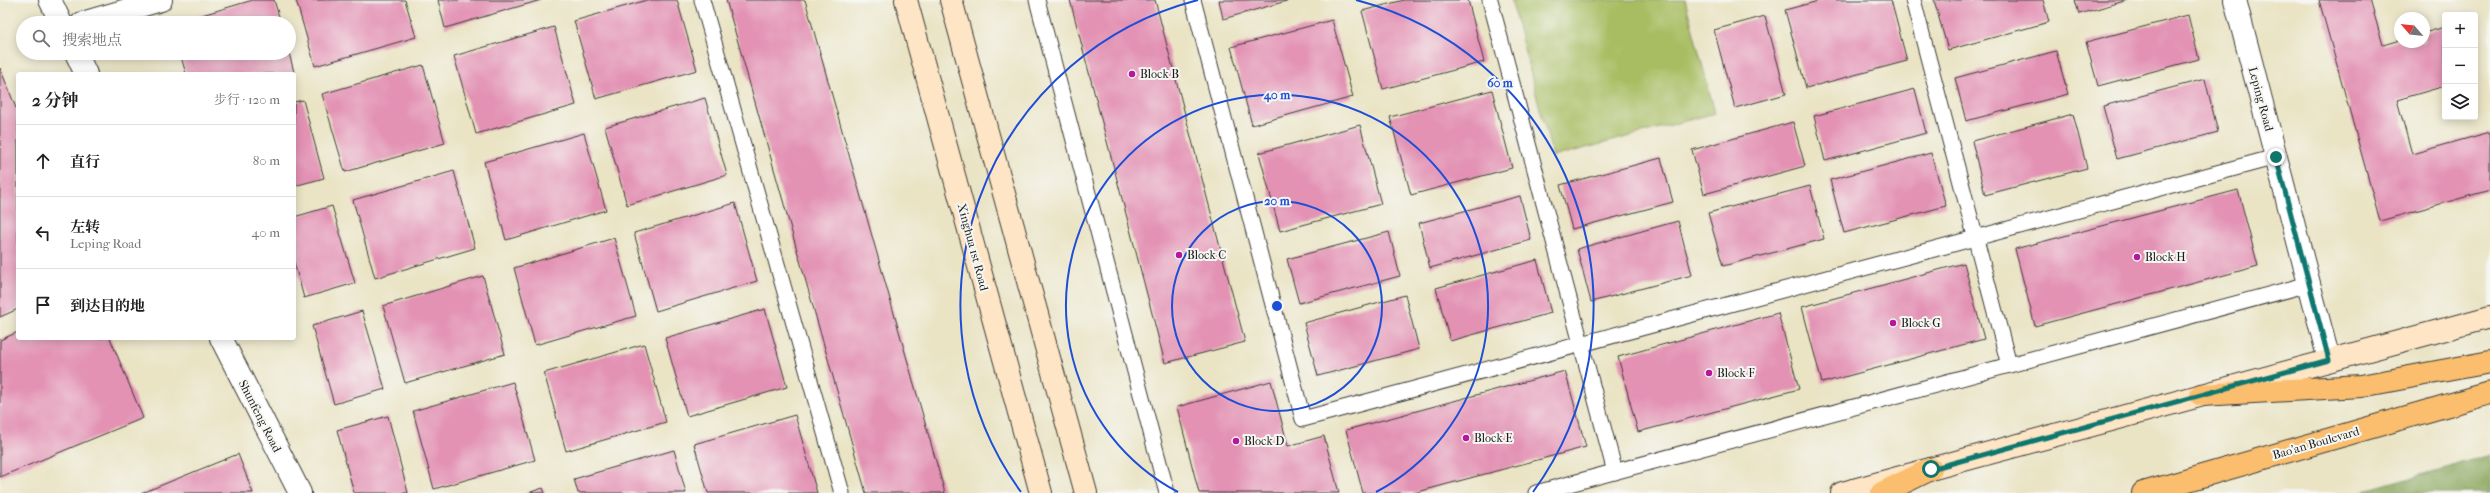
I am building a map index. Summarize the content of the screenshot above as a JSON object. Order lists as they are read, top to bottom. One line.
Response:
{"streets":{"main road":["Bao'an Boulevard"],"street":["Leping Road","Xinghua 1st Road","Shunfeng Road"]},"places":["Block B","Block C","Block H","Block G","Block F","Block E","Block D"],"north":"top left","page":{"map_buttons":["+","−"],"search":"搜索地点","heading":["2 分钟","步行 · 120 m"],"list":[["直行","80 m"],["左转","Leping Road","40 m"],"到达目的地"]},"rings":["60 m","40 m","20 m"]}
